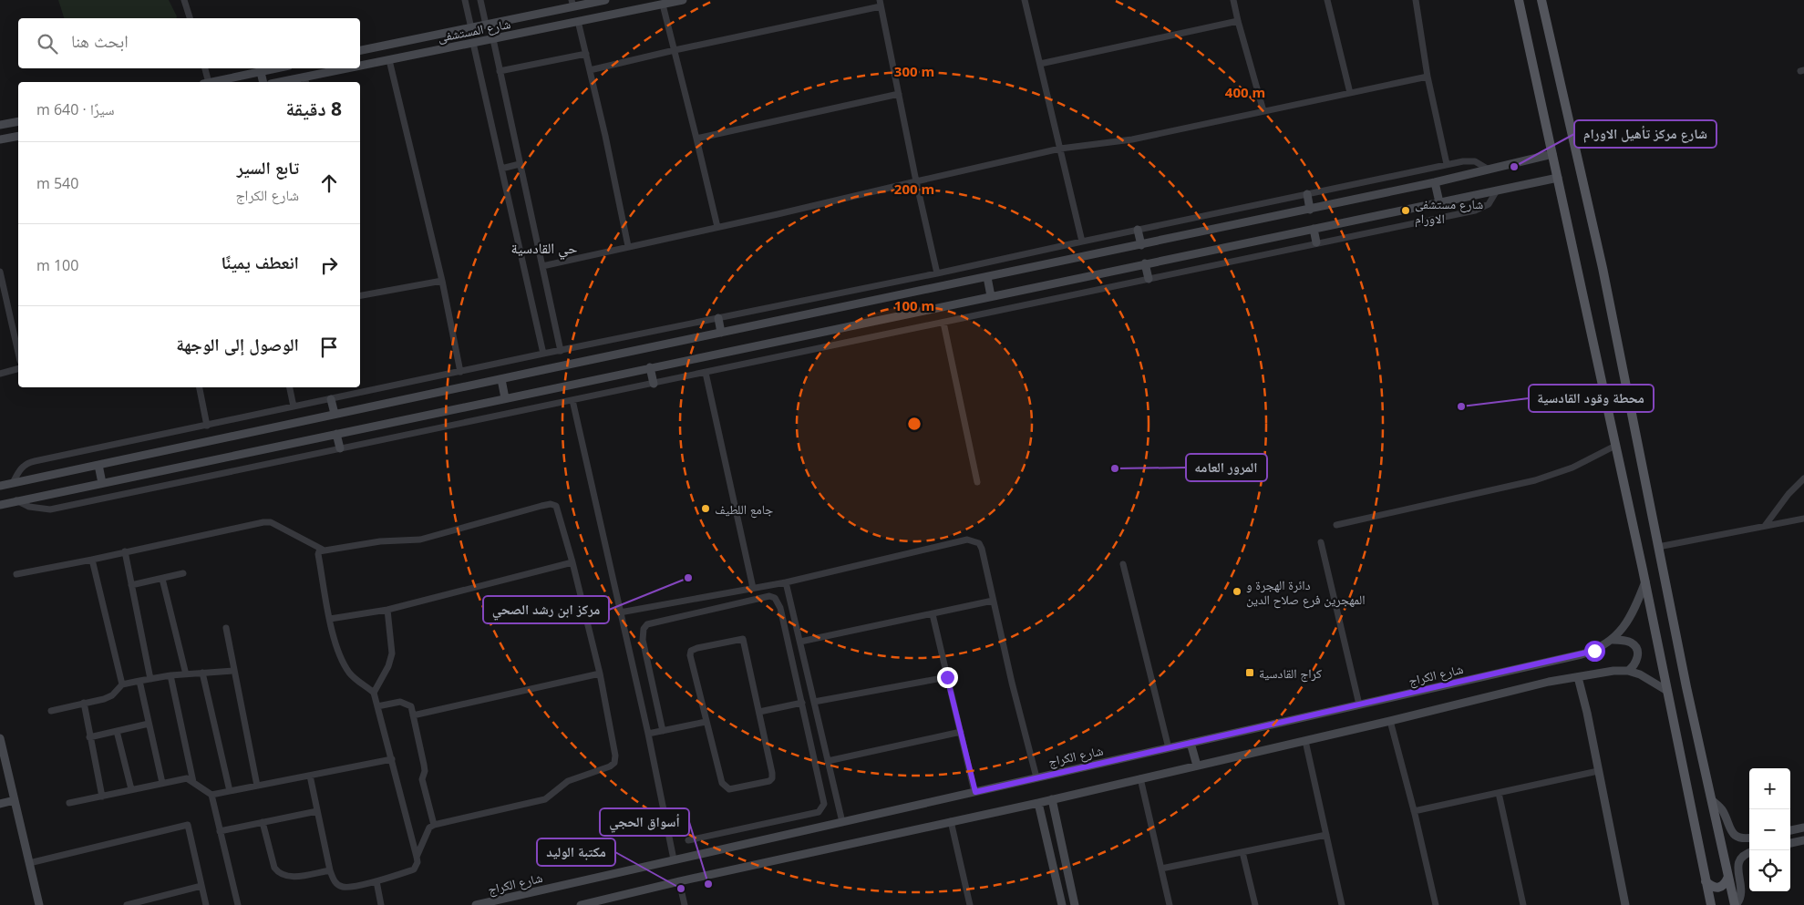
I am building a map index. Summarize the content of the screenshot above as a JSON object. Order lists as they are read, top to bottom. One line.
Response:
{"streets":{"street":["شارع المستشفى","شارع الكراج"]},"districts":["حي القادسية"],"places":{"other":["شارع مركز تأهيل الاورام","شارع مستشفى الاورام","محطة وقود القادسية","المرور العامه","جامع اللطیف","مركز ابن رشد الصحي","دائرة الهجرة و المهجرين فرع صلاح الدين","أسواق الحجي","مكتبة الوليد"],"transit":["كراج القادسية"]},"page":{"search":"ابحث هنا","heading":["8 دقيقة","سيرًا · 640 m"],"list":[["تابع السير","شارع الكراج","540 m"],["انعطف يمينًا","100 m"],"الوصول إلى الوجهة"],"map_buttons":["+","−"]},"rings":["300 m","400 m","200 m","100 m"]}
